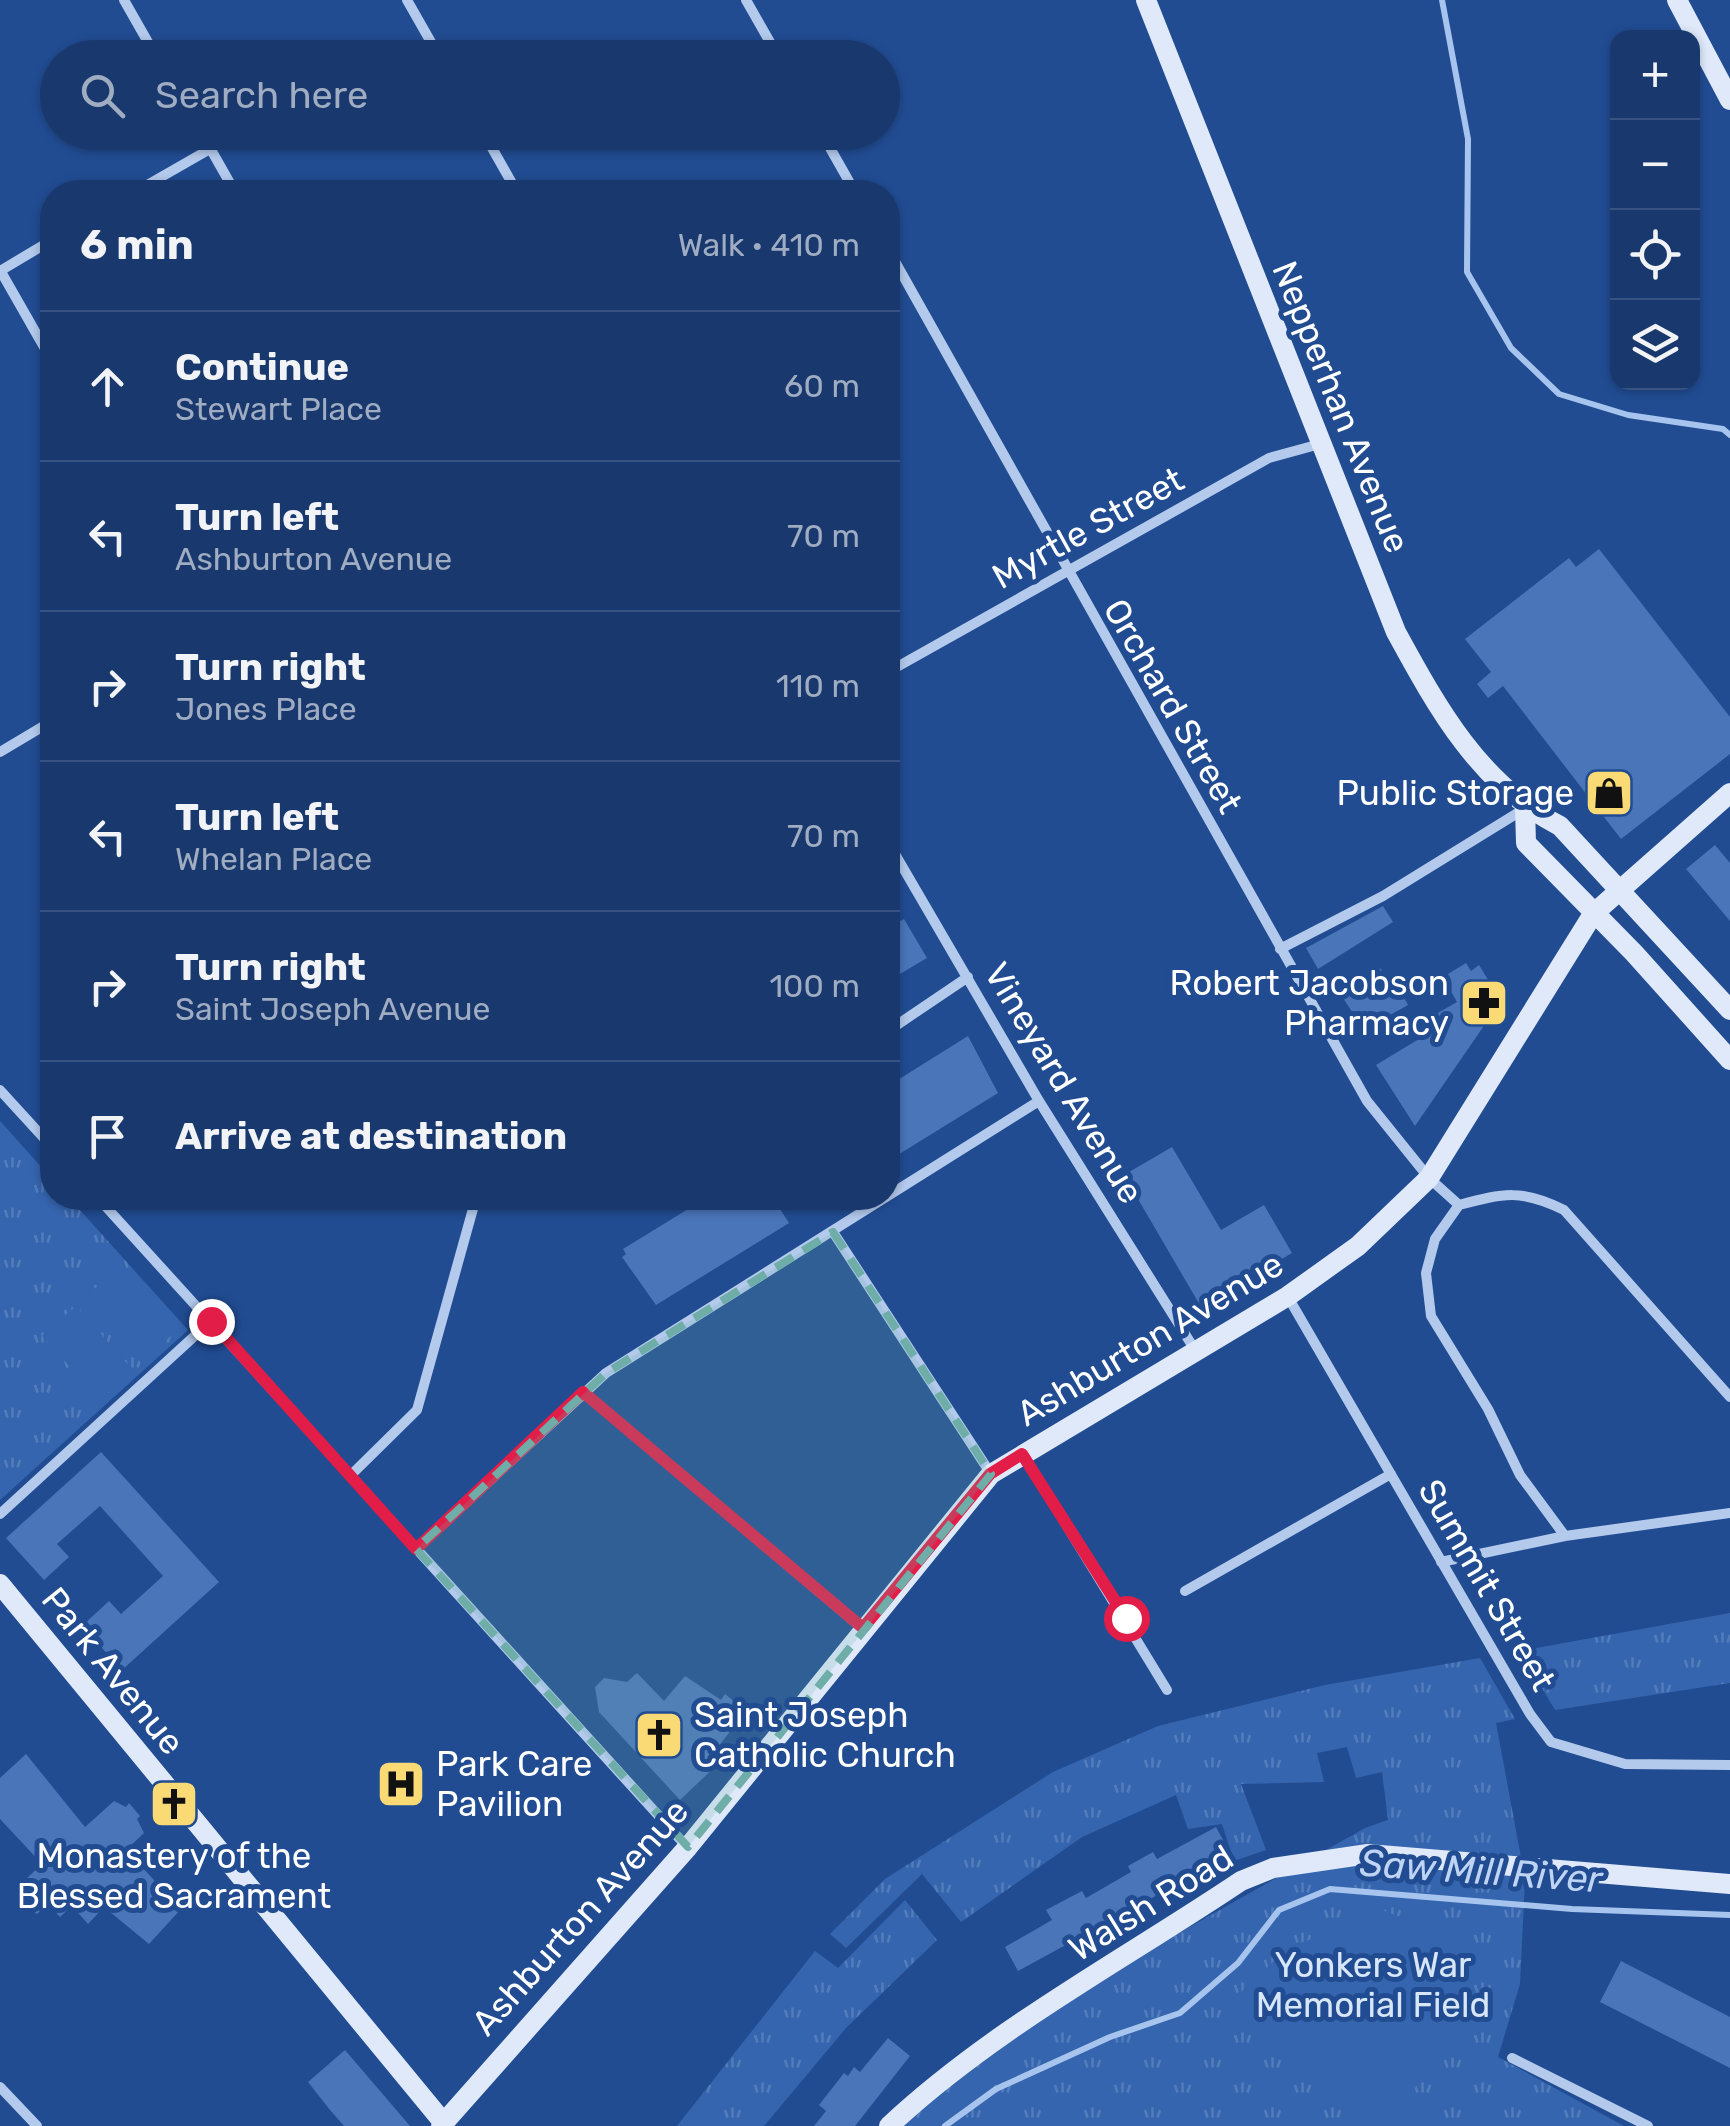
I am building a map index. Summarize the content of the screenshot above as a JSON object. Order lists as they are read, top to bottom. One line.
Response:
{"streets":{"main road":["Nepperhan Avenue","Ashburton Avenue","Park Avenue","Walsh Road"],"street":["Myrtle Street","Orchard Street","Vineyard Avenue","Summit Street"]},"crossings":[["Nepperhan Avenue","Myrtle Street"],["Nepperhan Avenue","Ashburton Avenue"],["Myrtle Street","Orchard Street"],["Orchard Street","Ashburton Avenue"],["Vineyard Avenue","Ashburton Avenue"],["Ashburton Avenue","Summit Street"],["Ashburton Avenue","Park Avenue"]],"water":["Saw Mill River"],"parks":["Yonkers War Memorial Field"],"places":{"shop":["Public Storage"],"pharmacy":["Robert Jacobson Pharmacy"],"church":["Saint Joseph Catholic Church","Monastery of the Blessed Sacrament"],"hospital":["Park Care Pavilion"]},"page":{"map_buttons":["+","−"],"search":"Search here","heading":["6 min","Walk · 410 m"],"list":[["Continue","Stewart Place","60 m"],["Turn left","Ashburton Avenue","70 m"],["Turn right","Jones Place","110 m"],["Turn left","Whelan Place","70 m"],["Turn right","Saint Joseph Avenue","100 m"],"Arrive at destination"]}}
